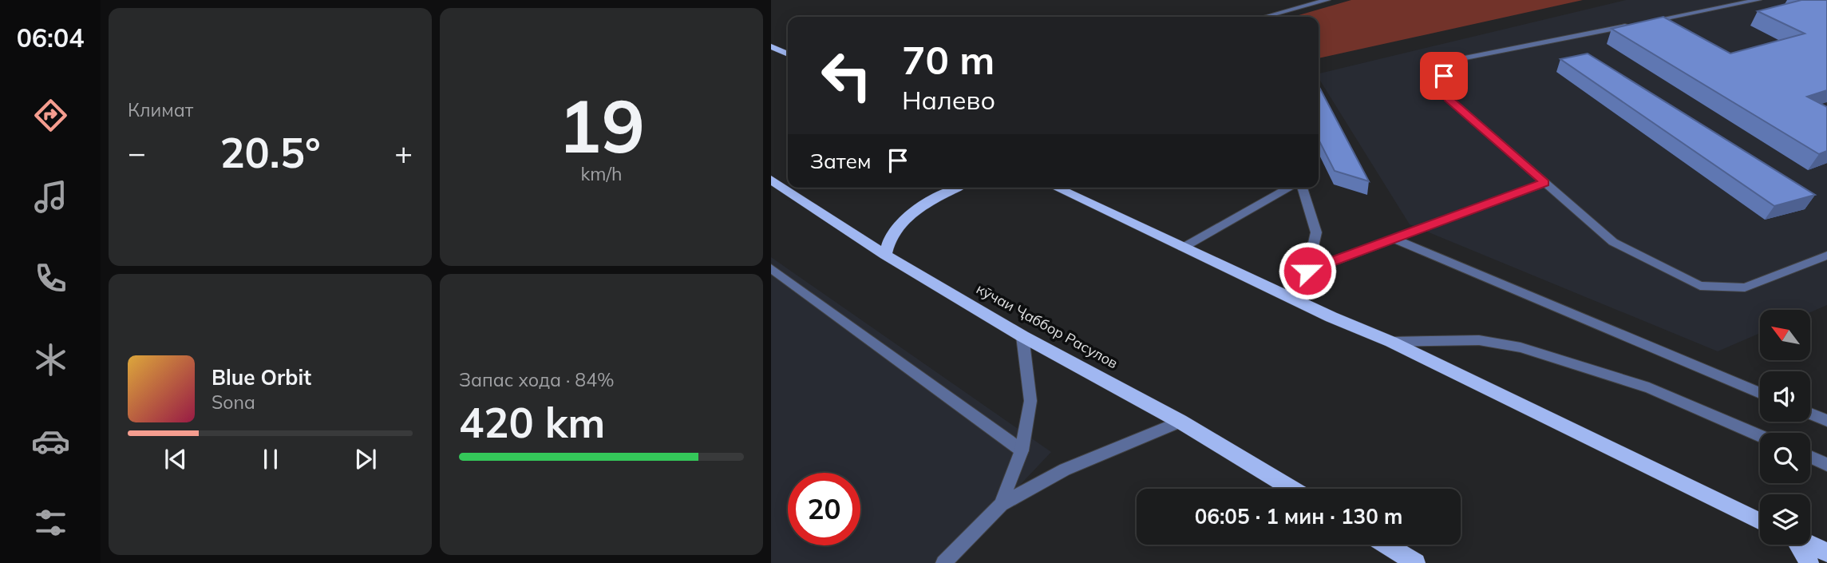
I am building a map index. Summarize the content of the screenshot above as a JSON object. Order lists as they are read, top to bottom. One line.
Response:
{"streets":{"main road":["кӯчаи Ҷаббор Расулов"]},"north":"top left","page":{"tabs":"06:04","tile":["Климат",["19","km/h"],["Запас хода · 84%","420 km"]],"turn":["70 m","Налево"],"heat":["−","20.5°","+"],"then":"Затем","song":["Blue Orbit","Sona"],"limit":"20","trip":"06:05 · 1 мин · 130 m"}}
